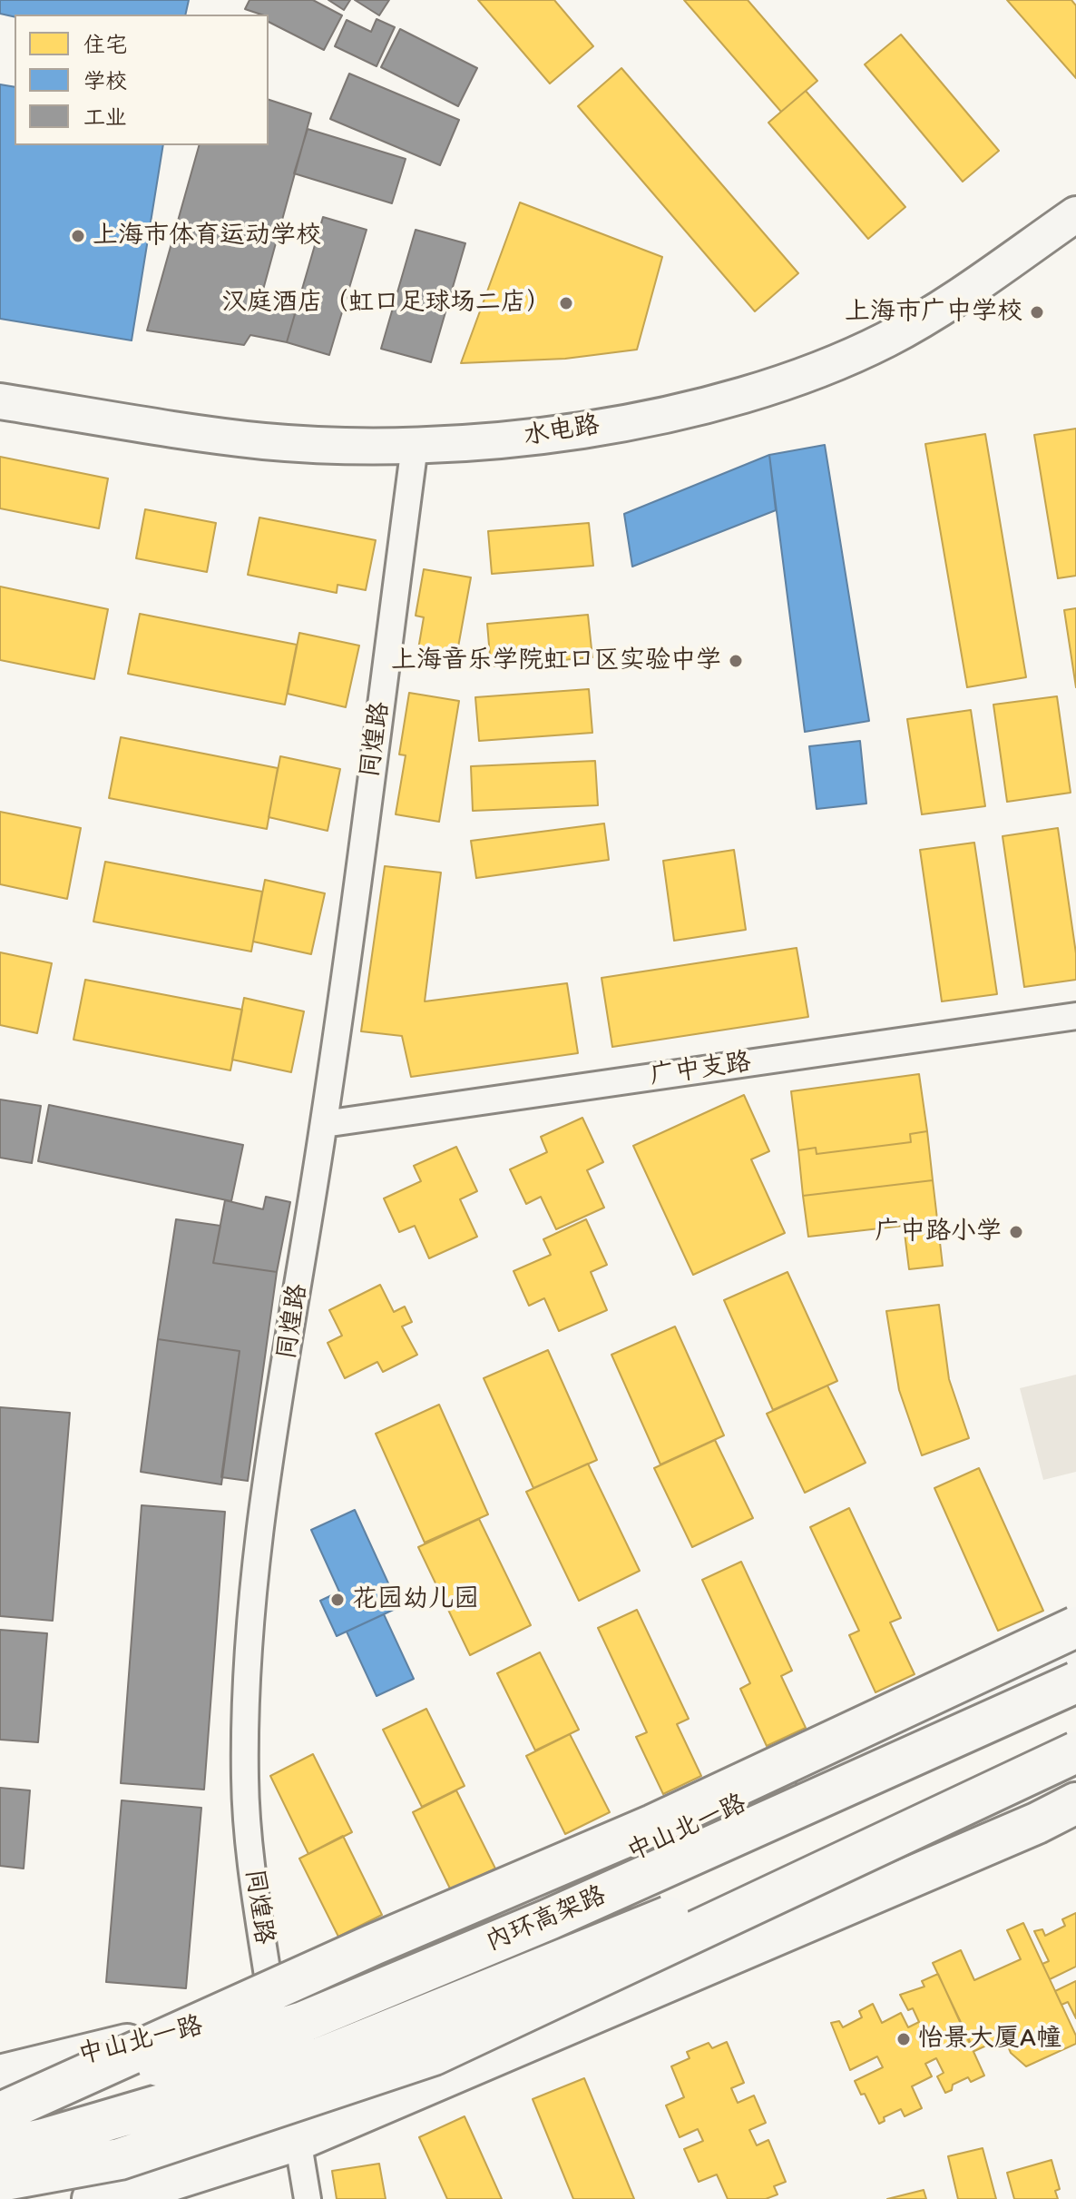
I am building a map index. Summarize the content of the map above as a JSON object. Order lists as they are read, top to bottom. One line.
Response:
{"streets":{"main road":["水电路","中山北一路","内环高架路"],"street":["同煌路","广中支路"]},"crossings":[["水电路","同煌路"],["同煌路","广中支路"],["同煌路","中山北一路"]],"places":["上海市体育运动学校","汉庭酒店（虹口足球场二店）","上海市广中学校","上海音乐学院虹口区实验中学","广中路小学","花园幼儿园","怡景大厦A幢"],"legend":["住宅","学校","工业"]}
